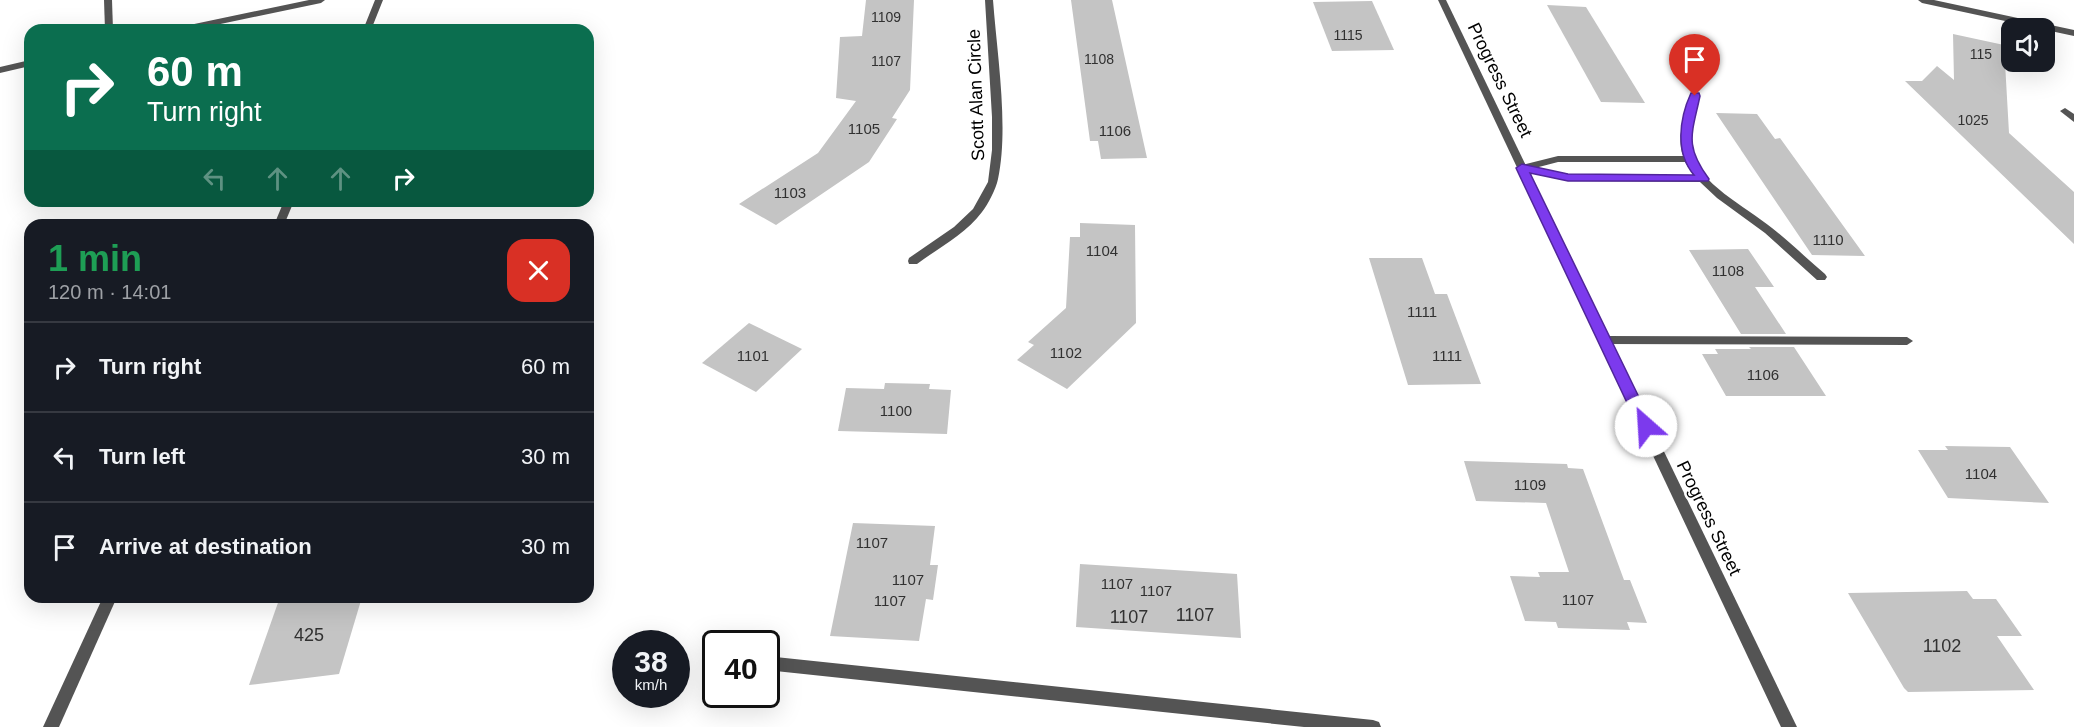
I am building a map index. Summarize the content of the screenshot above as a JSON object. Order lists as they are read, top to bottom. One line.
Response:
{"streets":{"street":["Progress Street","Scott Alan Circle"]},"house_numbers":["1109","1115","115","1108","1107","1025","1105","1106","1103","1110","1104","1108","1111","1102","1101","1111","1106","1100","1104","1109","1107","1107","1107","1107","1107","1107","1107","1107","425","1102"],"page":{"turn":["60 m","Turn right"],"heading":["1 min","120 m · 14:01"],"list":[{"name":"Turn right","value":"60 m"},{"name":"Turn left","value":"30 m"},{"name":"Arrive at destination","value":"30 m"}],"speed":"38 km/h","limit":"40"}}
